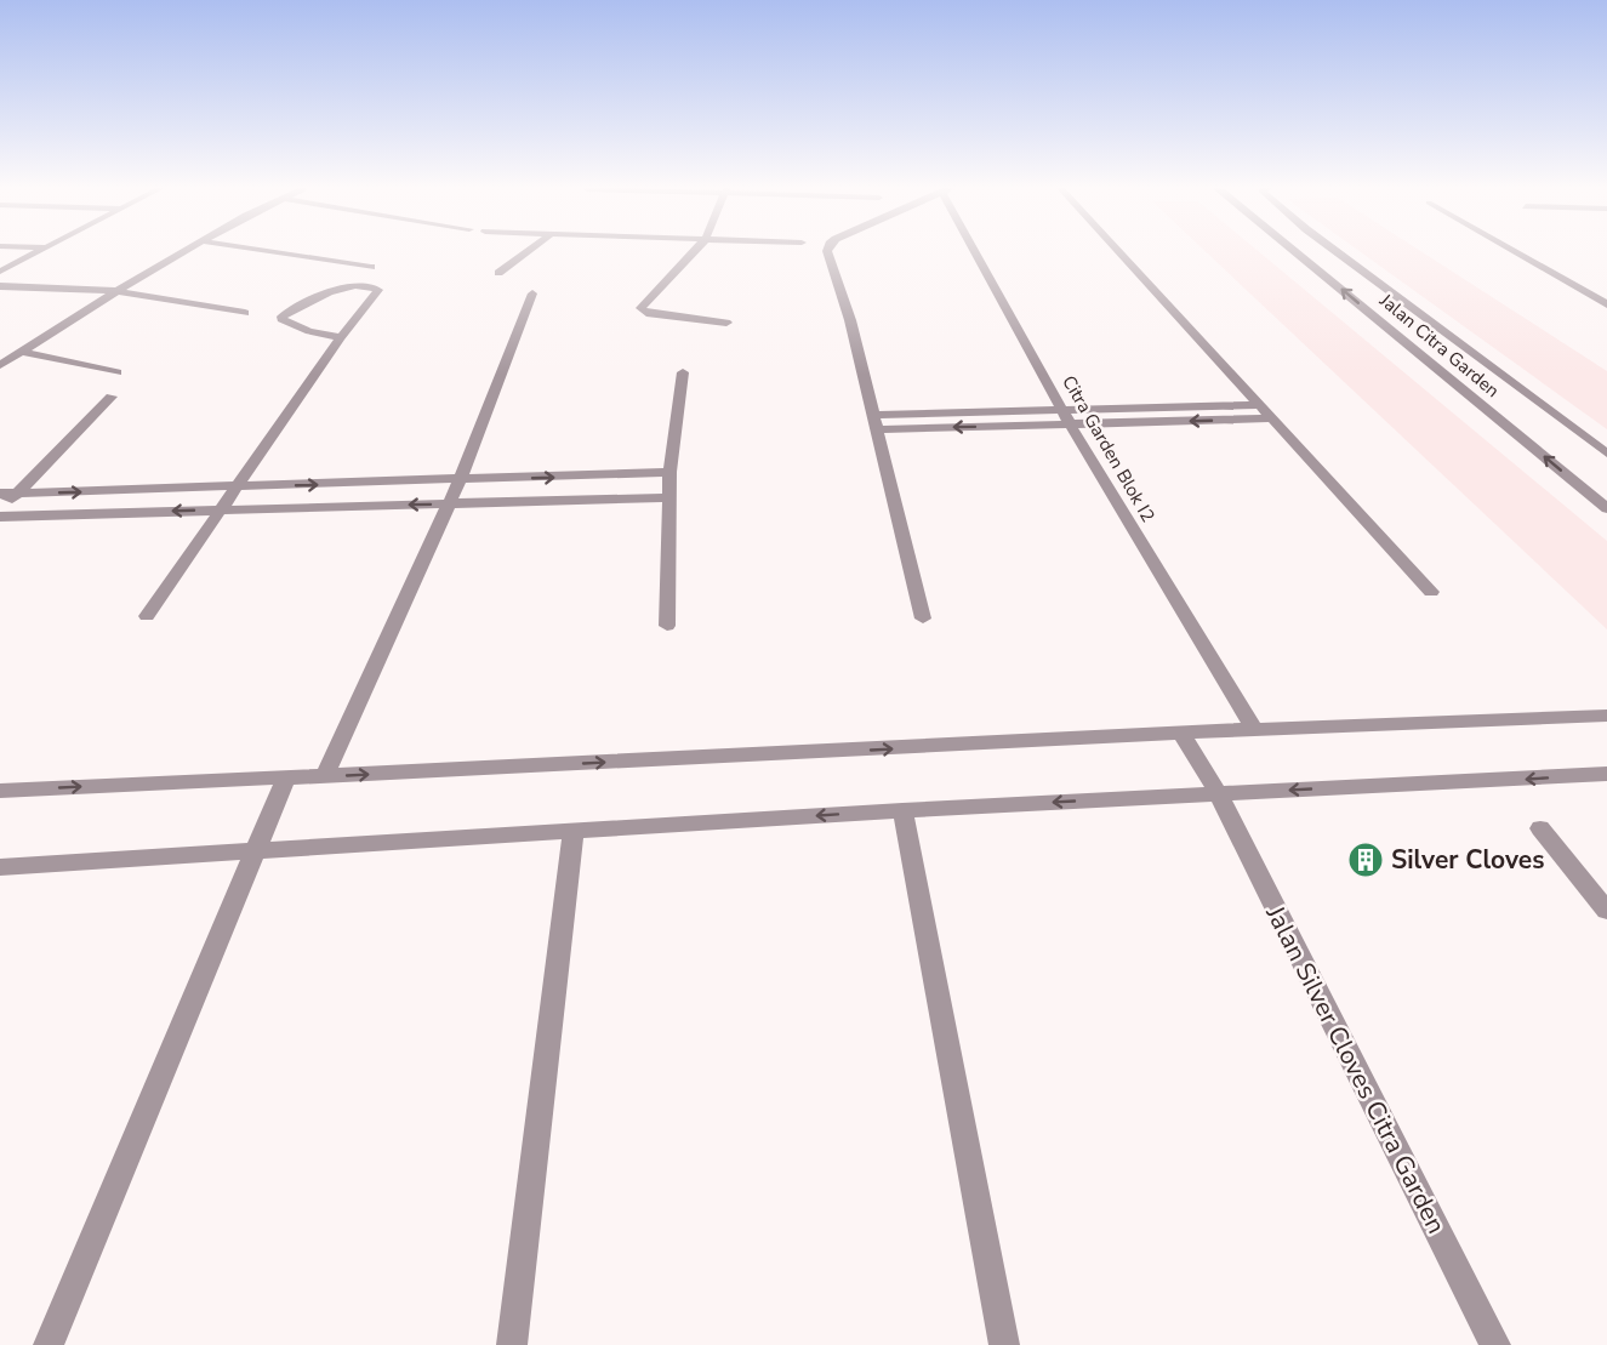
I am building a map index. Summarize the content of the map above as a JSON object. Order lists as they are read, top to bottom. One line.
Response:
{"streets":{"street":["Jalan Citra Garden","Citra Garden Blok I2","Jalan Silver Cloves Citra Garden"]},"places":{"building":["Silver Cloves"]}}
